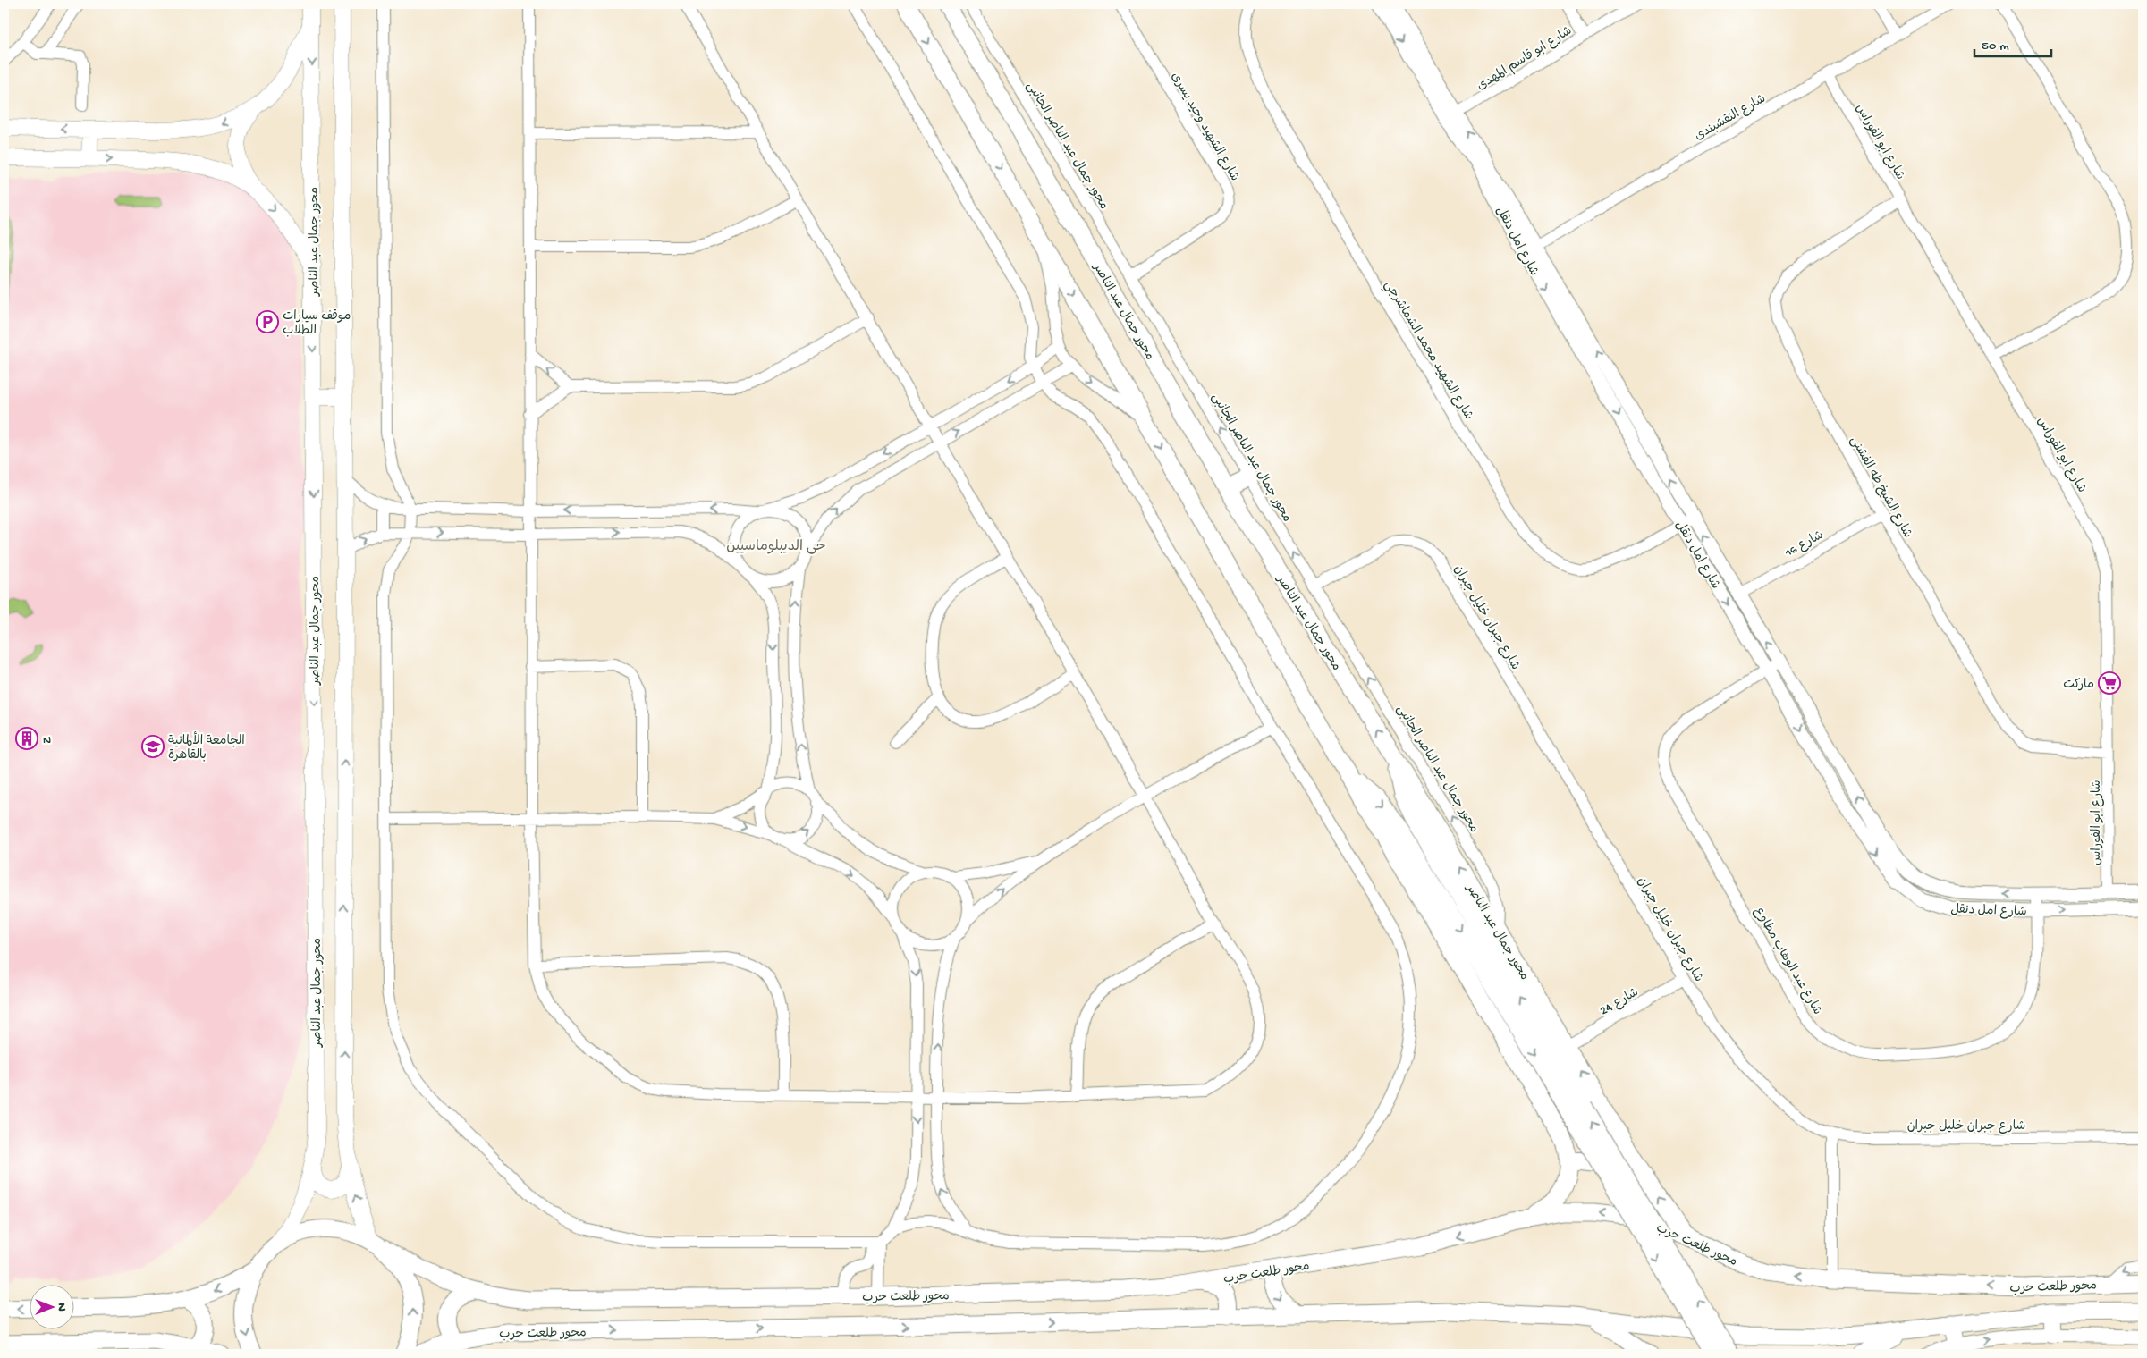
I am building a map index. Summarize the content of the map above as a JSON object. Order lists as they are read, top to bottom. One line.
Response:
{"streets":{"main road":["محور جمال عبد الناصر","محور طلعت حرب"],"street":["شارع ابو قاسم المهدى","شارع النقشبندى","شارع الشهيد وحيد يسرى","شارع ابو الفوراس","محور جمال عبد الناصر الجانبى","شارع امل دنقل","شارع الشهيد محمد الشماشرجي","شارع الشيخ طه الفشنى","شارع 16","شارع جبران خليل جبران","شارع عبد الوهاب مطاوع","شارع 24"]},"crossings":[["شارع ابو قاسم المهدى","شارع امل دنقل"],["شارع النقشبندى","شارع ابو الفوراس"],["شارع النقشبندى","شارع امل دنقل"],["شارع الشهيد وحيد يسرى","محور جمال عبد الناصر الجانبى"],["شارع ابو الفوراس","شارع امل دنقل"],["شارع ابو الفوراس","شارع الشيخ طه الفشنى"],["محور جمال عبد الناصر الجانبى","محور جمال عبد الناصر"],["محور جمال عبد الناصر الجانبى","شارع جبران خليل جبران"],["شارع امل دنقل","شارع الشهيد محمد الشماشرجي"],["شارع امل دنقل","شارع 16"],["شارع امل دنقل","شارع عبد الوهاب مطاوع"],["محور جمال عبد الناصر","شارع 24"],["محور جمال عبد الناصر","محور طلعت حرب"],["شارع الشيخ طه الفشنى","شارع 16"],["شارع جبران خليل جبران","شارع 24"]],"one_way":["محور جمال عبد الناصر الجانبى"],"districts":["حى الديبلوماسيين"],"places":{"parking":["موقف سيارات الطلاب"],"supermarket":["ماركت"],"building":["N"],"school or university":["الجامعة الألمانية بالقاهرة"]},"scale_bar":"50 m","north":"right"}
